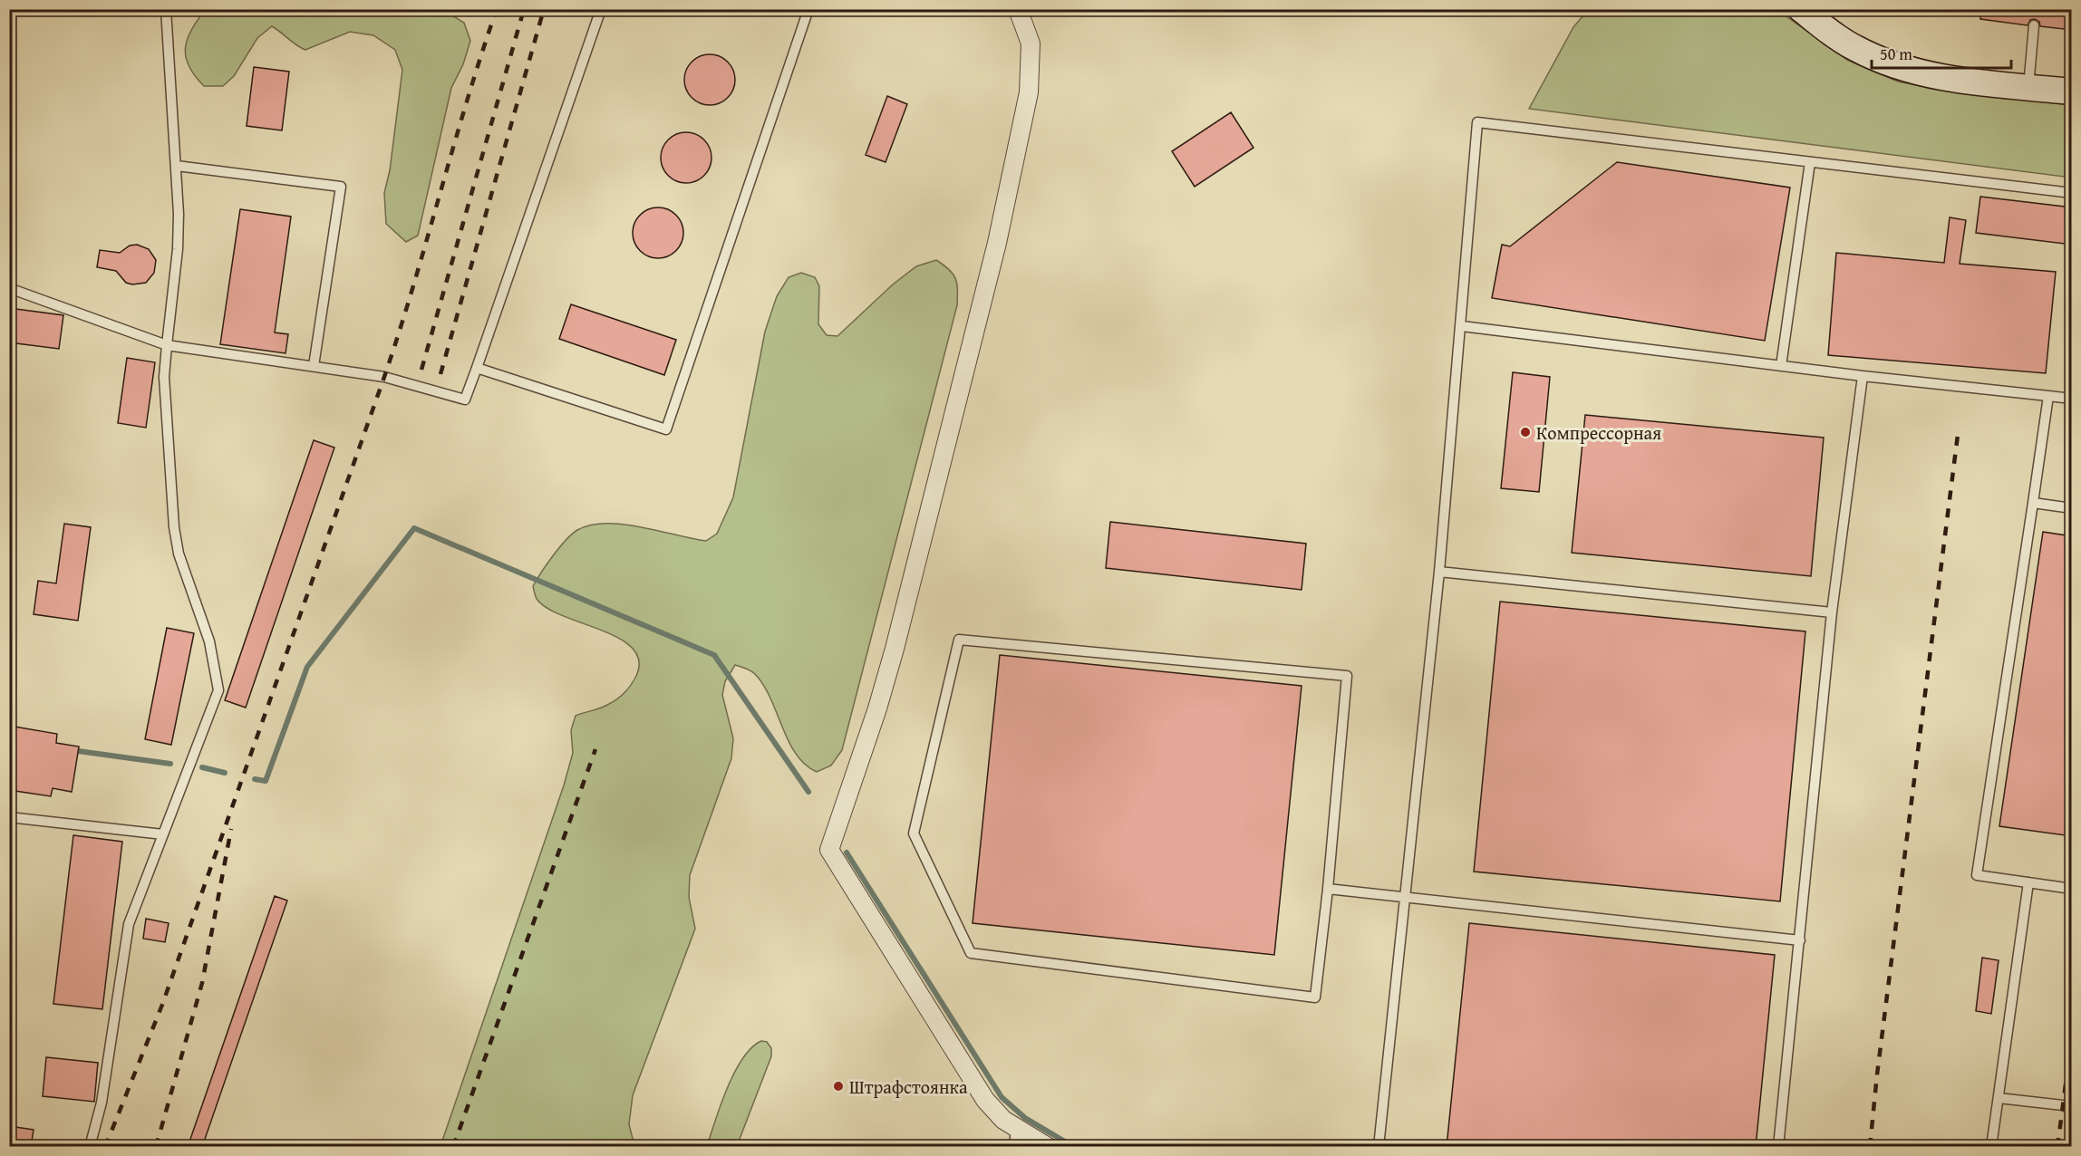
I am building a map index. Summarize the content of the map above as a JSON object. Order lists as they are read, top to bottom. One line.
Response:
{"places":["Компрессорная","Штрафстоянка"],"scale_bar":"50 m"}
